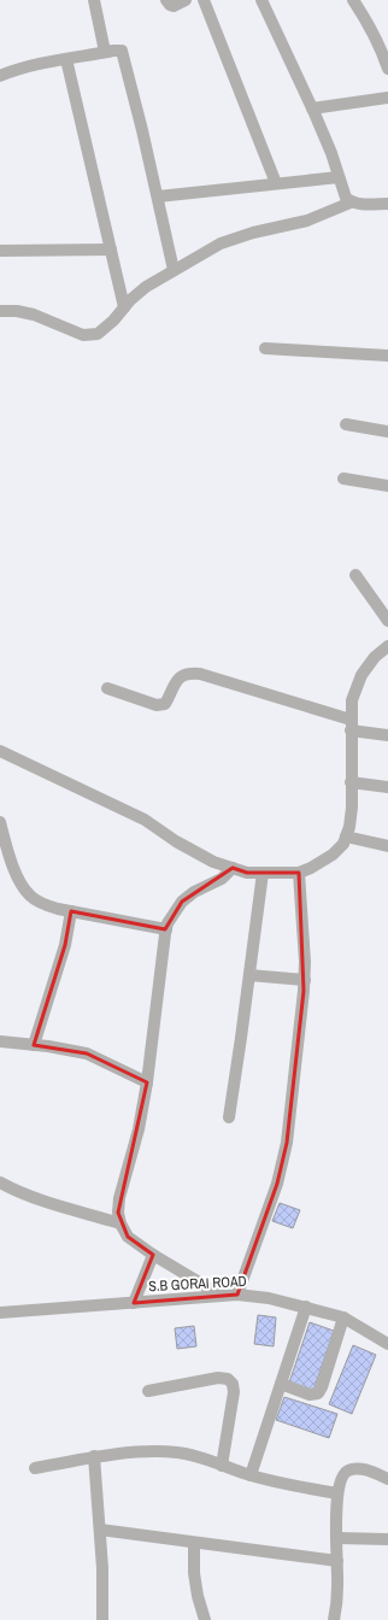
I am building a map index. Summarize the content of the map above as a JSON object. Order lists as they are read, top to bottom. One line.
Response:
{"streets":{"street":["S.B GORAI ROAD"]}}
